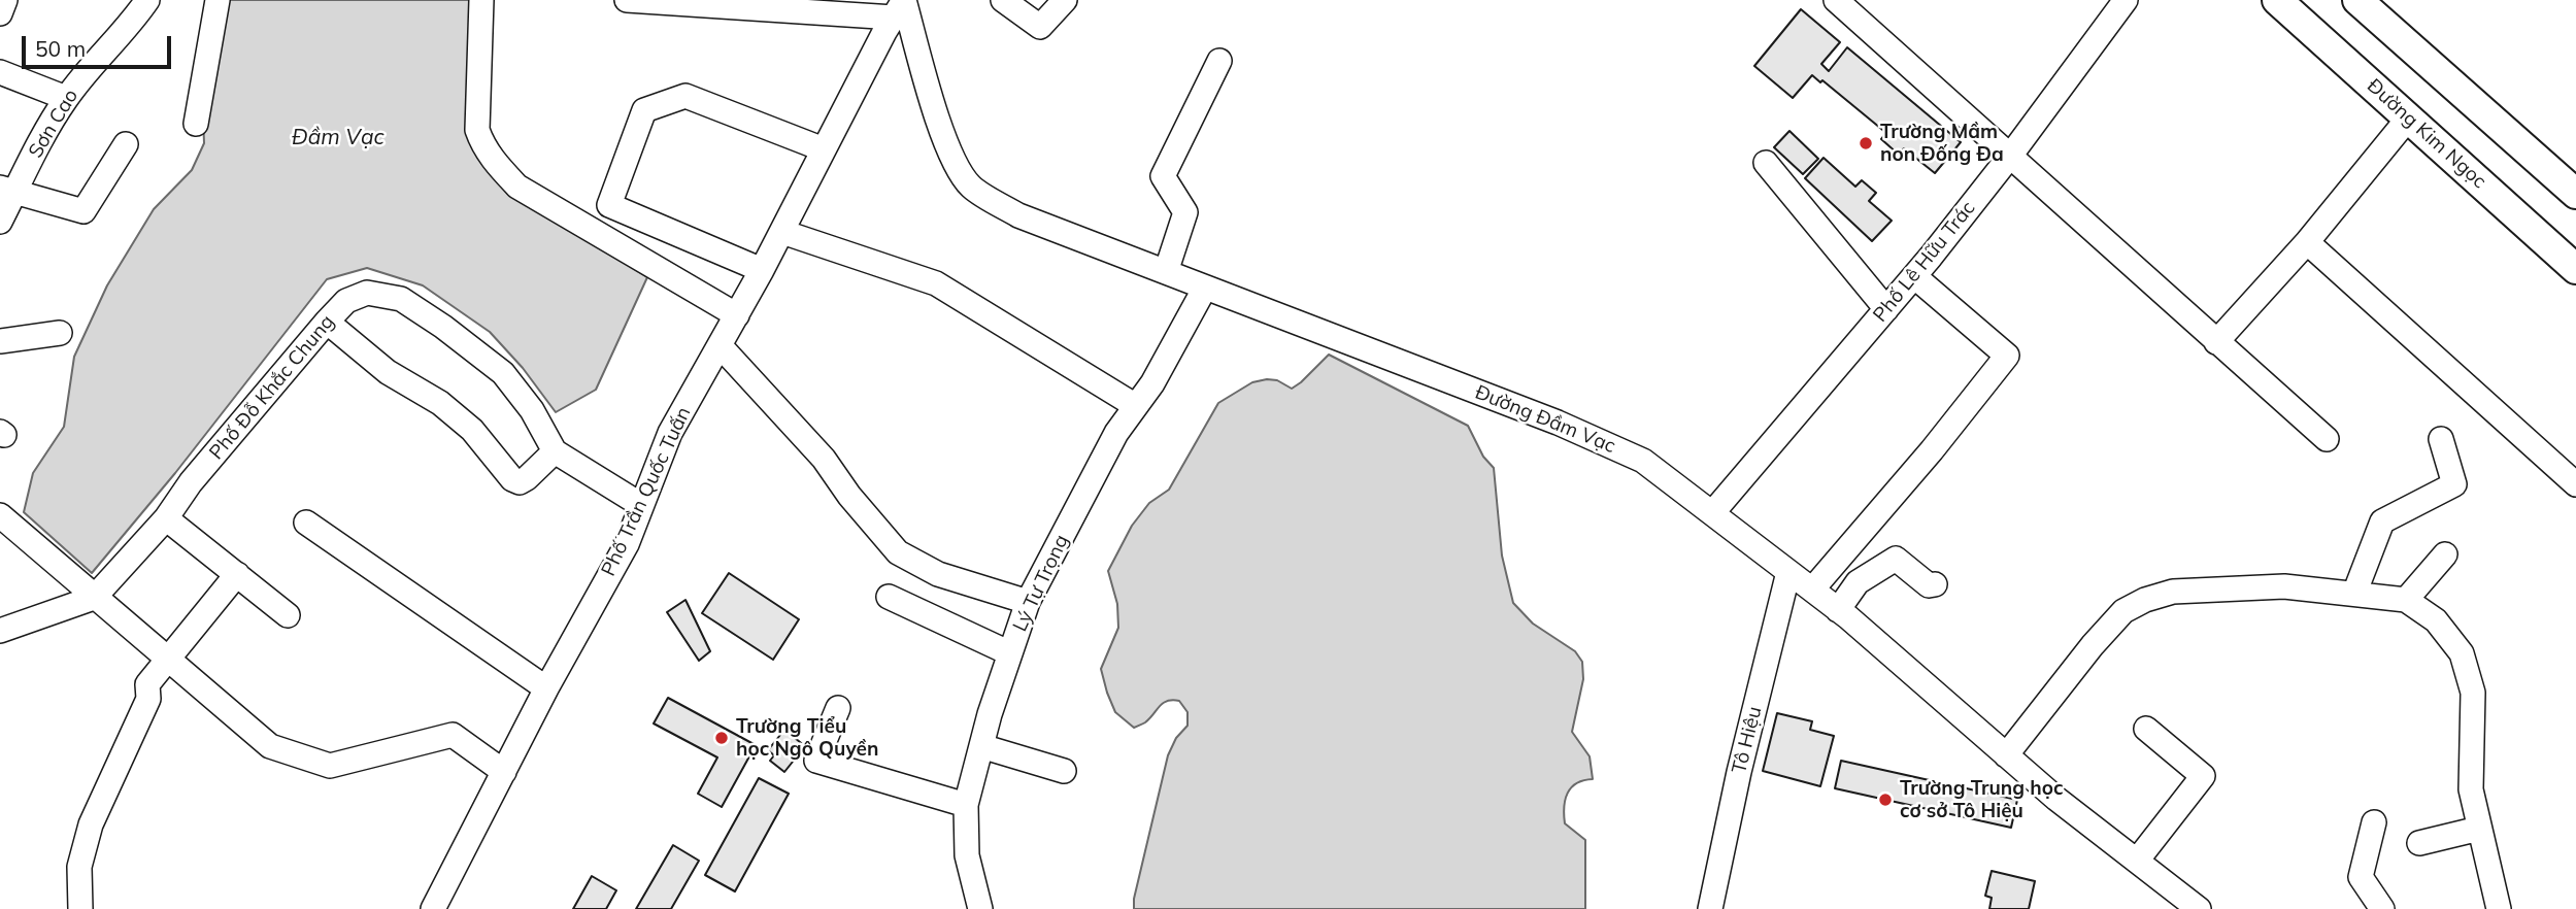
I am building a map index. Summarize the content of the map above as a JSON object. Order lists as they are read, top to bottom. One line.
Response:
{"streets":{"main road":["Đường Kim Ngọc"],"street":["Sơn Cao","Phố Lê Hữu Trác","Phố Đỗ Khắc Chung","Đường Đầm Vạc","Phố Trần Quốc Tuấn","Lý Tự Trọng","Tô Hiệu"]},"crossings":[["Phố Lê Hữu Trác","Đường Đầm Vạc"],["Phố Đỗ Khắc Chung","Phố Trần Quốc Tuấn"],["Đường Đầm Vạc","Phố Trần Quốc Tuấn"],["Đường Đầm Vạc","Lý Tự Trọng"],["Đường Đầm Vạc","Tô Hiệu"]],"water":["Đầm Vạc"],"places":["Trường Mầm non Đống Đa","Trường Tiểu học Ngô Quyền","Trường Trung học cơ sở Tô Hiệu"],"scale_bar":"50 m"}
